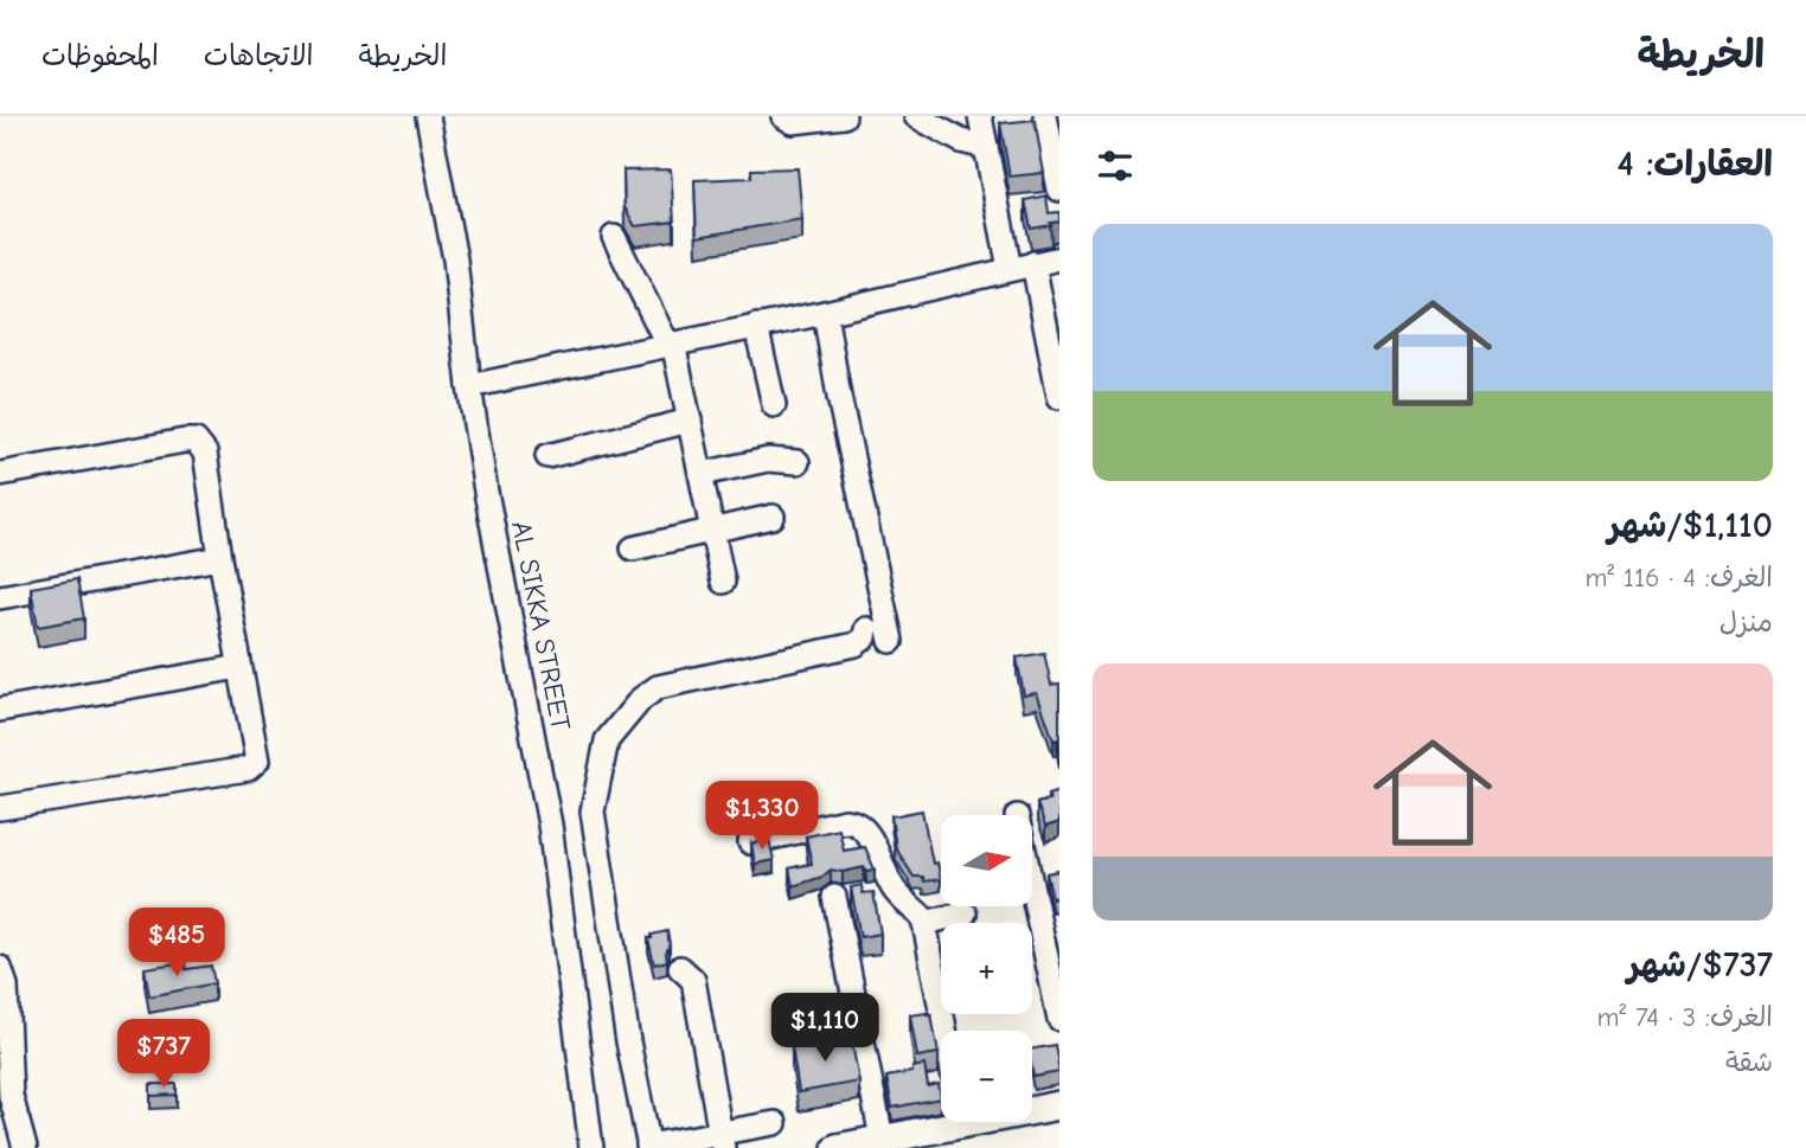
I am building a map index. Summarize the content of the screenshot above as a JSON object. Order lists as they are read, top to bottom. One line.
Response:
{"streets":{"street":["AL SIKKA STREET"]},"north":"right","page":{"header":"الخريطة","nav":["الخريطة","الاتجاهات","المحفوظات"],"heading":"العقارات: 4","list":[{"name":"$1,110/شهر","note":"الغرف: 4 · 116 m² · منزل"},{"name":"$737/شهر","note":"الغرف: 3 · 74 m² · شقة"}],"price":["$1,330","$485","$1,110","$737"],"map_buttons":["+","−"]}}
